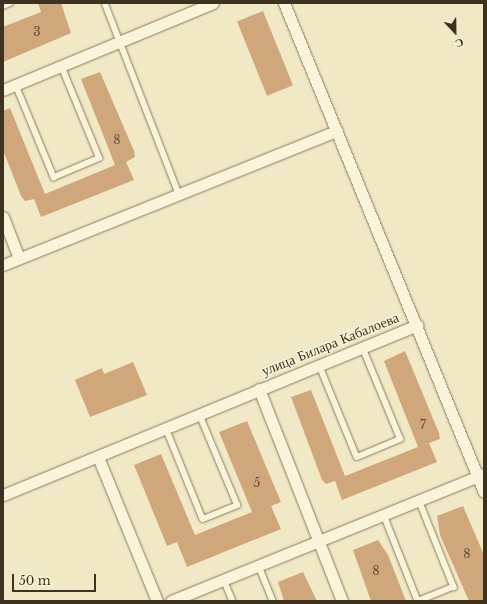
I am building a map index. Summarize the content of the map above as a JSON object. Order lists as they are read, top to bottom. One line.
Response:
{"streets":{"street":["улица Билара Кабалоева"]},"house_numbers":["3","8","7","5","8","8"],"scale_bar":"50 m","north":"bottom"}
